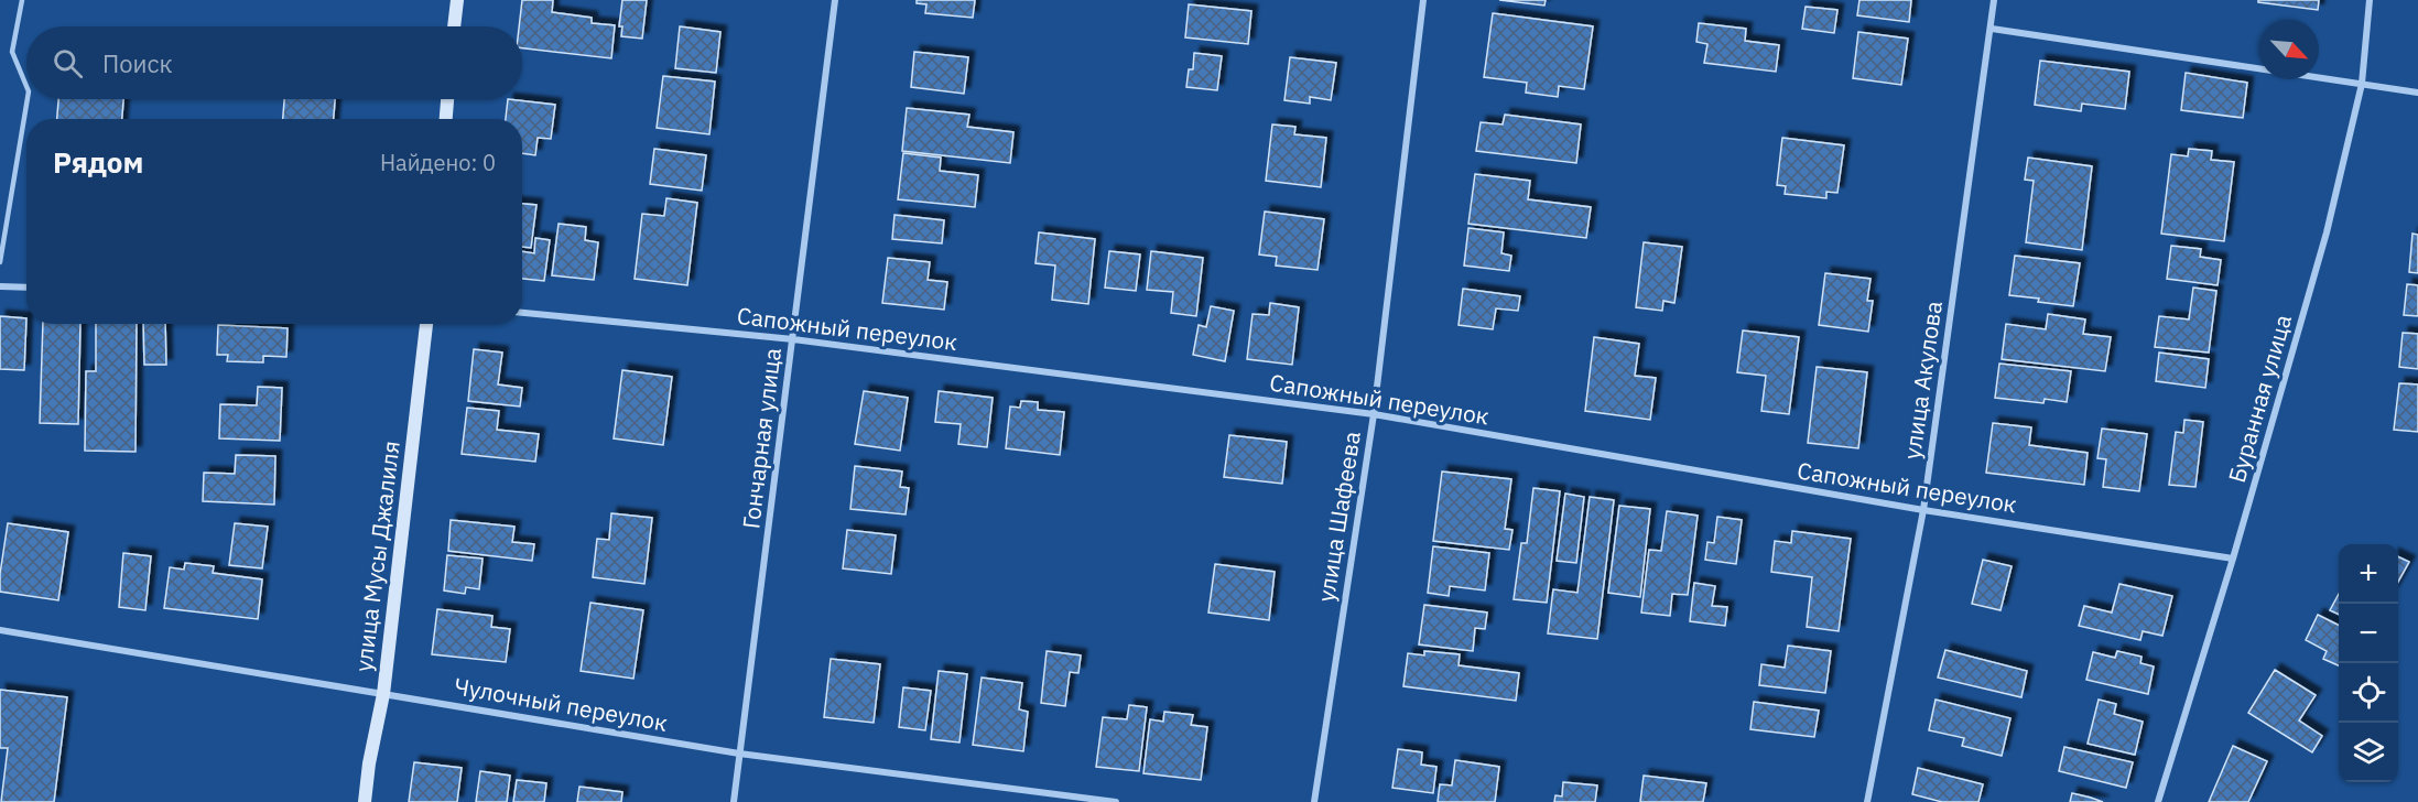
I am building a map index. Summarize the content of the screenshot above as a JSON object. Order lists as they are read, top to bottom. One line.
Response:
{"streets":{"street":["Сапожный переулок","улица Акулова","Буранная улица","Гончарная улица","улица Шафеева","улица Мусы Джалиля","Чулочный переулок"]},"crossings":[["Сапожный переулок","улица Акулова"],["Сапожный переулок","Буранная улица"],["Сапожный переулок","Гончарная улица"],["Сапожный переулок","улица Шафеева"],["Гончарная улица","Чулочный переулок"],["улица Мусы Джалиля","Чулочный переулок"]],"north":"bottom right","page":{"search":"Поиск","heading":["Рядом","Найдено: 0"],"map_buttons":["+","−"]}}
